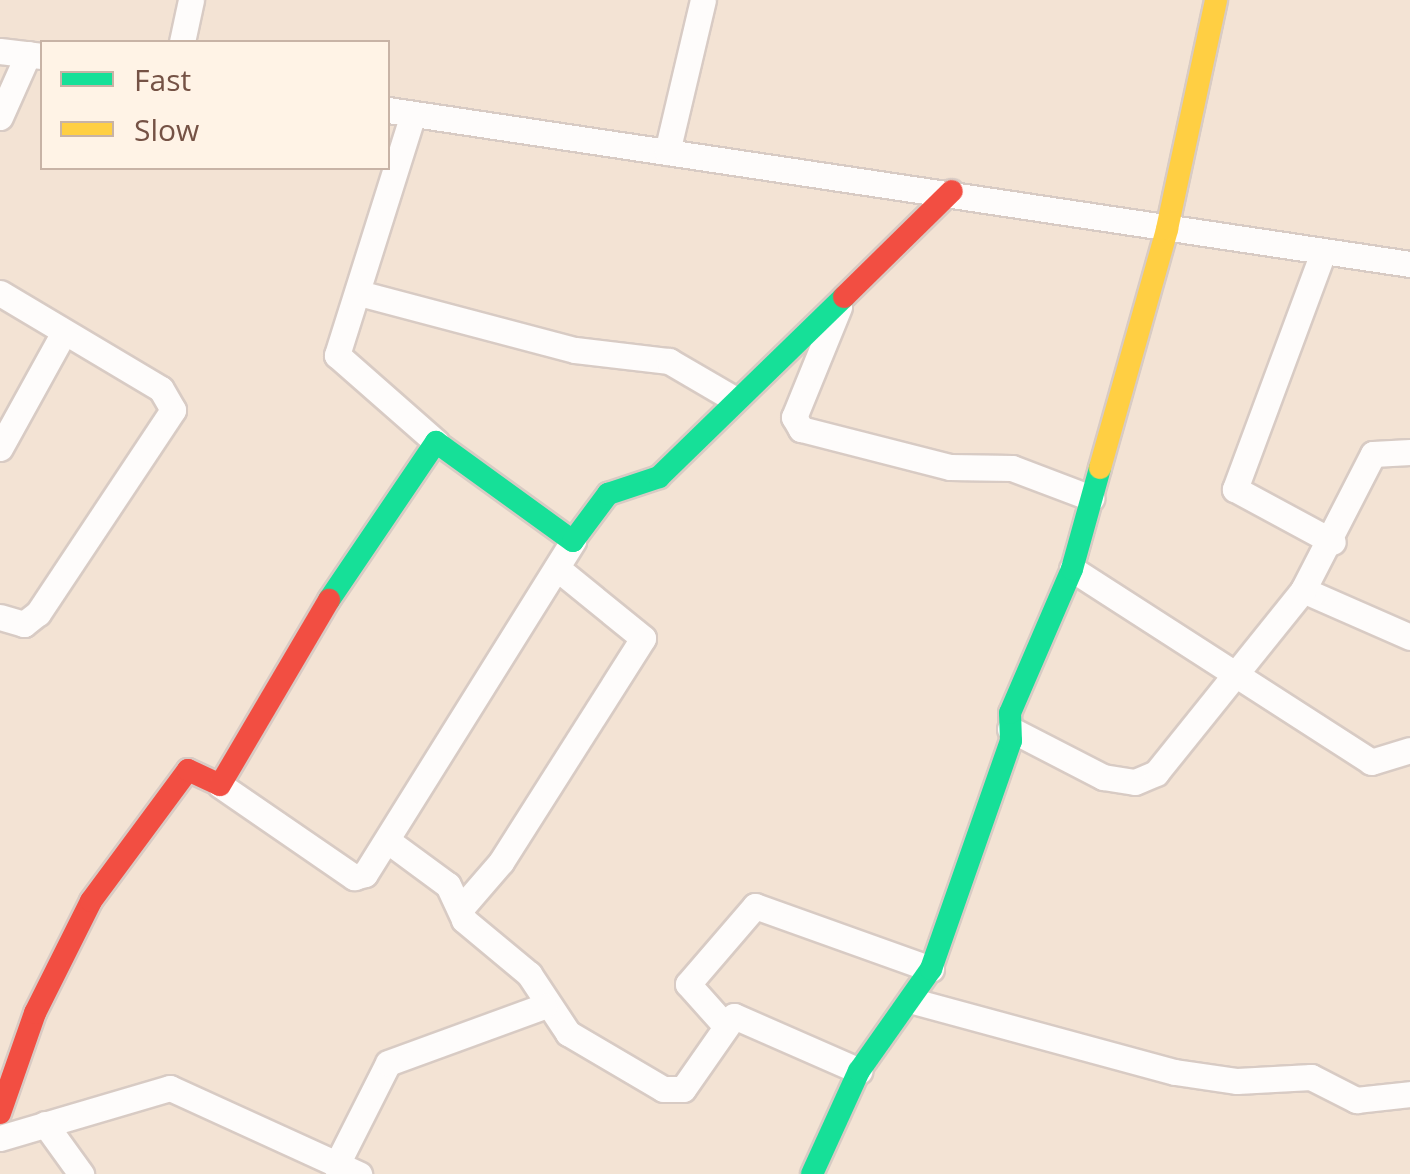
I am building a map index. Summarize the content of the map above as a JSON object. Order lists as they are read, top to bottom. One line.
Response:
{"legend":["Fast","Slow"]}
